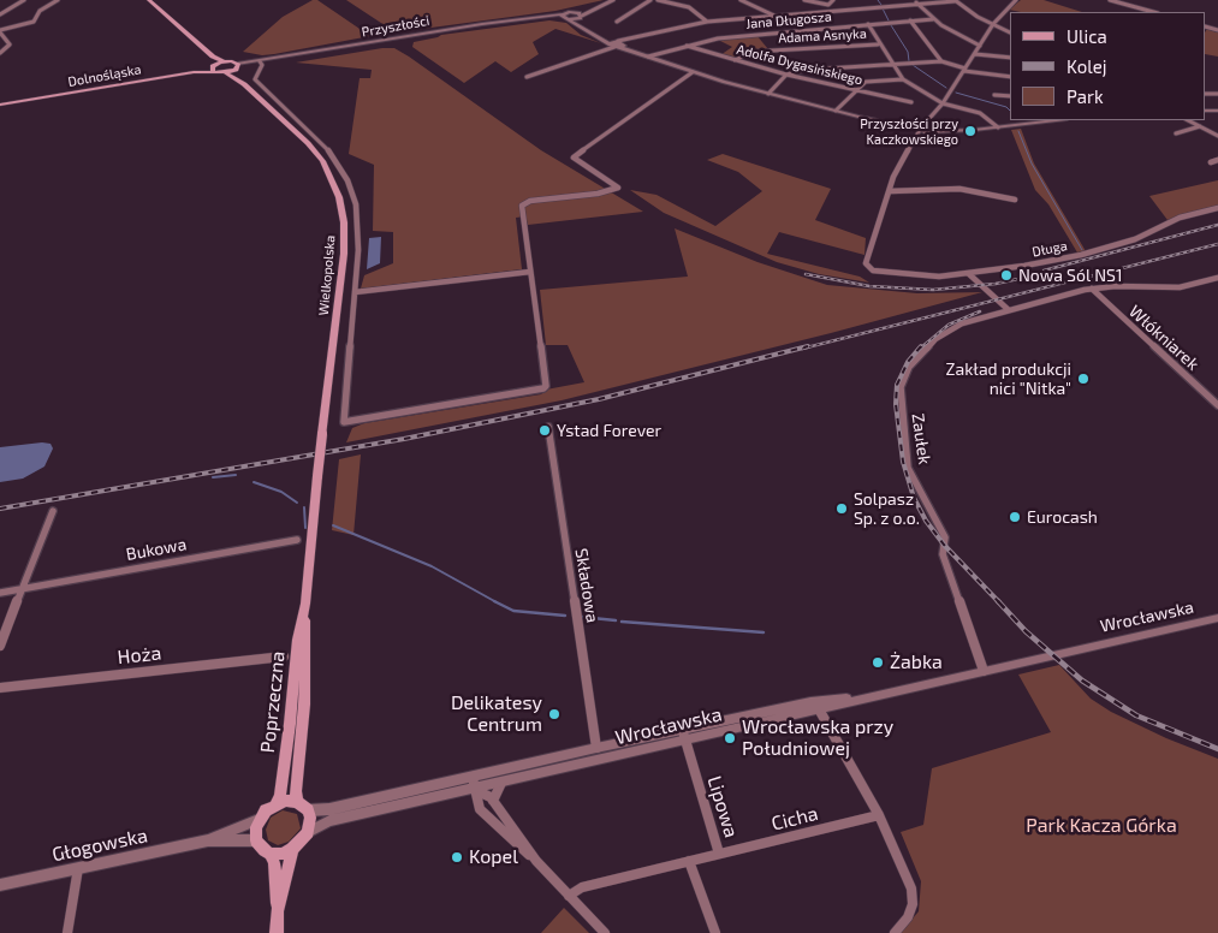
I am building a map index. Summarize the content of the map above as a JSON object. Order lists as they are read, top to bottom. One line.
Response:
{"streets":{"main road":["Dolnośląska","Wielkopolska","Poprzeczna"],"street":["Jana Długosza","Przyszłości","Adama Asnyka","Adolfa Dygasińskiego","Długa","Włókniarek","Zaułek","Bukowa","Składowa","Wrocławska","Hoża","Lipowa","Cicha","Głogowska"]},"crossings":[["Jana Długosza","Adolfa Dygasińskiego"],["Przyszłości","Wielkopolska"],["Adama Asnyka","Adolfa Dygasińskiego"],["Wielkopolska","Poprzeczna"],["Zaułek","Wrocławska"],["Składowa","Wrocławska"],["Wrocławska","Lipowa"],["Poprzeczna","Głogowska"],["Lipowa","Cicha"]],"parks":["Park Kacza Górka"],"places":["Przyszłości przy Kaczkowskiego","Nowa Sól NS1","Zakład produkcji nici \"Nitka\"","Ystad Forever","Solpasz Sp. z o.o.","Eurocash","Żabka","Delikatesy Centrum","Wrocławska przy Południowej","Kopel"],"legend":["Ulica","Kolej","Park"]}
